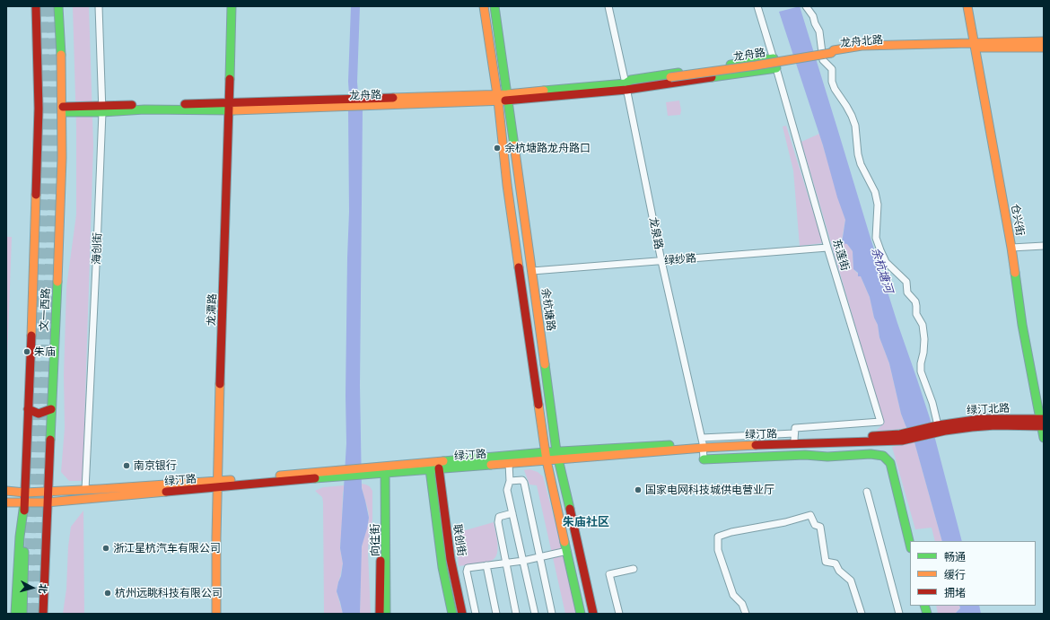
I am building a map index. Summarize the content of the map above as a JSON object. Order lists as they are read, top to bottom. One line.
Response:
{"streets":{"main road":["龙舟北路","龙舟路","仓兴街","文一西路","龙潭路","余杭塘路","绿汀北路","绿汀路","向往街","联创街"],"street":["龙泉路","海创街","东莲街","绿纱路"]},"crossings":[["龙舟北路","龙舟路"],["龙舟北路","仓兴街"],["龙舟路","龙泉路"],["龙舟路","海创街"],["龙舟路","东莲街"],["龙舟路","文一西路"],["龙舟路","龙潭路"],["龙舟路","余杭塘路"],["仓兴街","绿汀北路"],["龙泉路","绿纱路"],["龙泉路","绿汀路"],["海创街","绿汀路"],["东莲街","绿纱路"],["东莲街","绿汀路"],["绿纱路","余杭塘路"],["文一西路","绿汀路"],["龙潭路","绿汀路"],["余杭塘路","绿汀路"],["绿汀北路","绿汀路"],["绿汀路","向往街"],["绿汀路","联创街"]],"districts":["朱庙社区"],"water":["余杭塘河"],"places":["余杭塘路龙舟路口","朱庙","南京银行","国家电网科技城供电营业厅","浙江星杭汽车有限公司","杭州远眺科技有限公司"],"legend":["畅通","缓行","拥堵"],"north":"right"}
